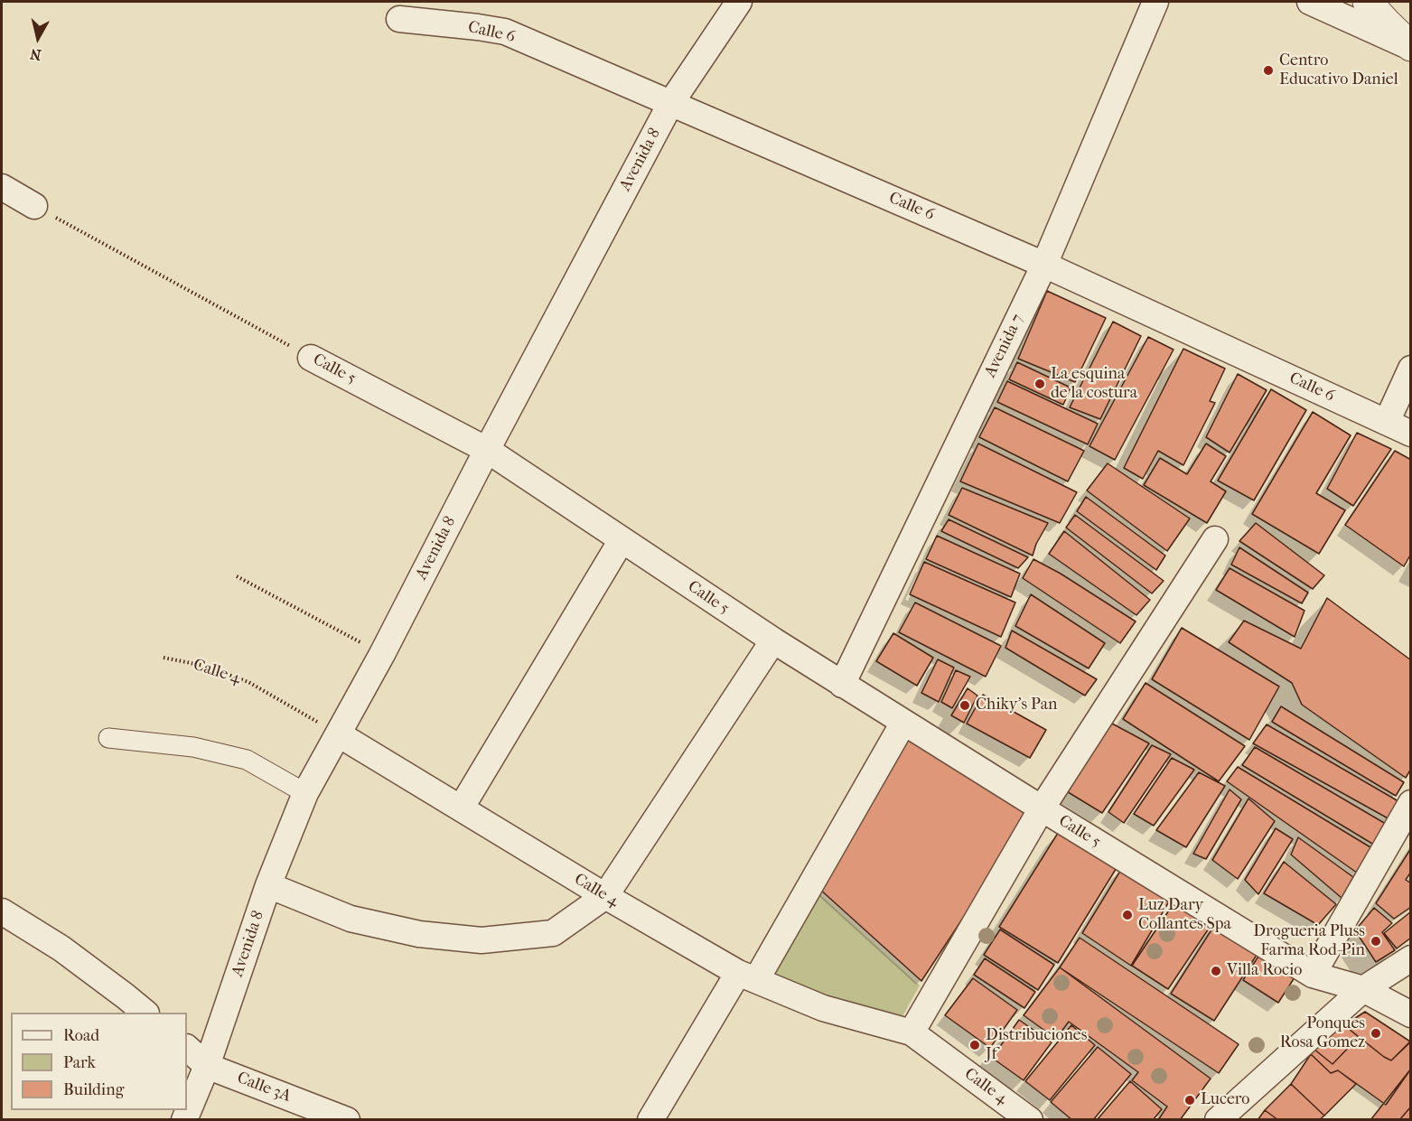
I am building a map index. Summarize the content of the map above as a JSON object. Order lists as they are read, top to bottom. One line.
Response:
{"streets":{"street":["Calle 6","Avenida 8","Avenida 7","Calle 5","Calle 4","Calle 3A"]},"crossings":[["Calle 6","Avenida 8"],["Calle 6","Avenida 7"],["Avenida 8","Calle 5"],["Avenida 8","Calle 4"],["Avenida 8","Calle 3A"],["Avenida 7","Calle 5"]],"places":["Centro Educativo Daniel","La esquina de la costura","Chiky's Pan","Luz Dary Collantes Spa","Drogueria Pluss Farma Rod-Pin","Villa Rocio","Ponques Rosa Gomez","Distribuciones Jf","Lucero"],"legend":["Road","Park","Building"],"north":"bottom"}
